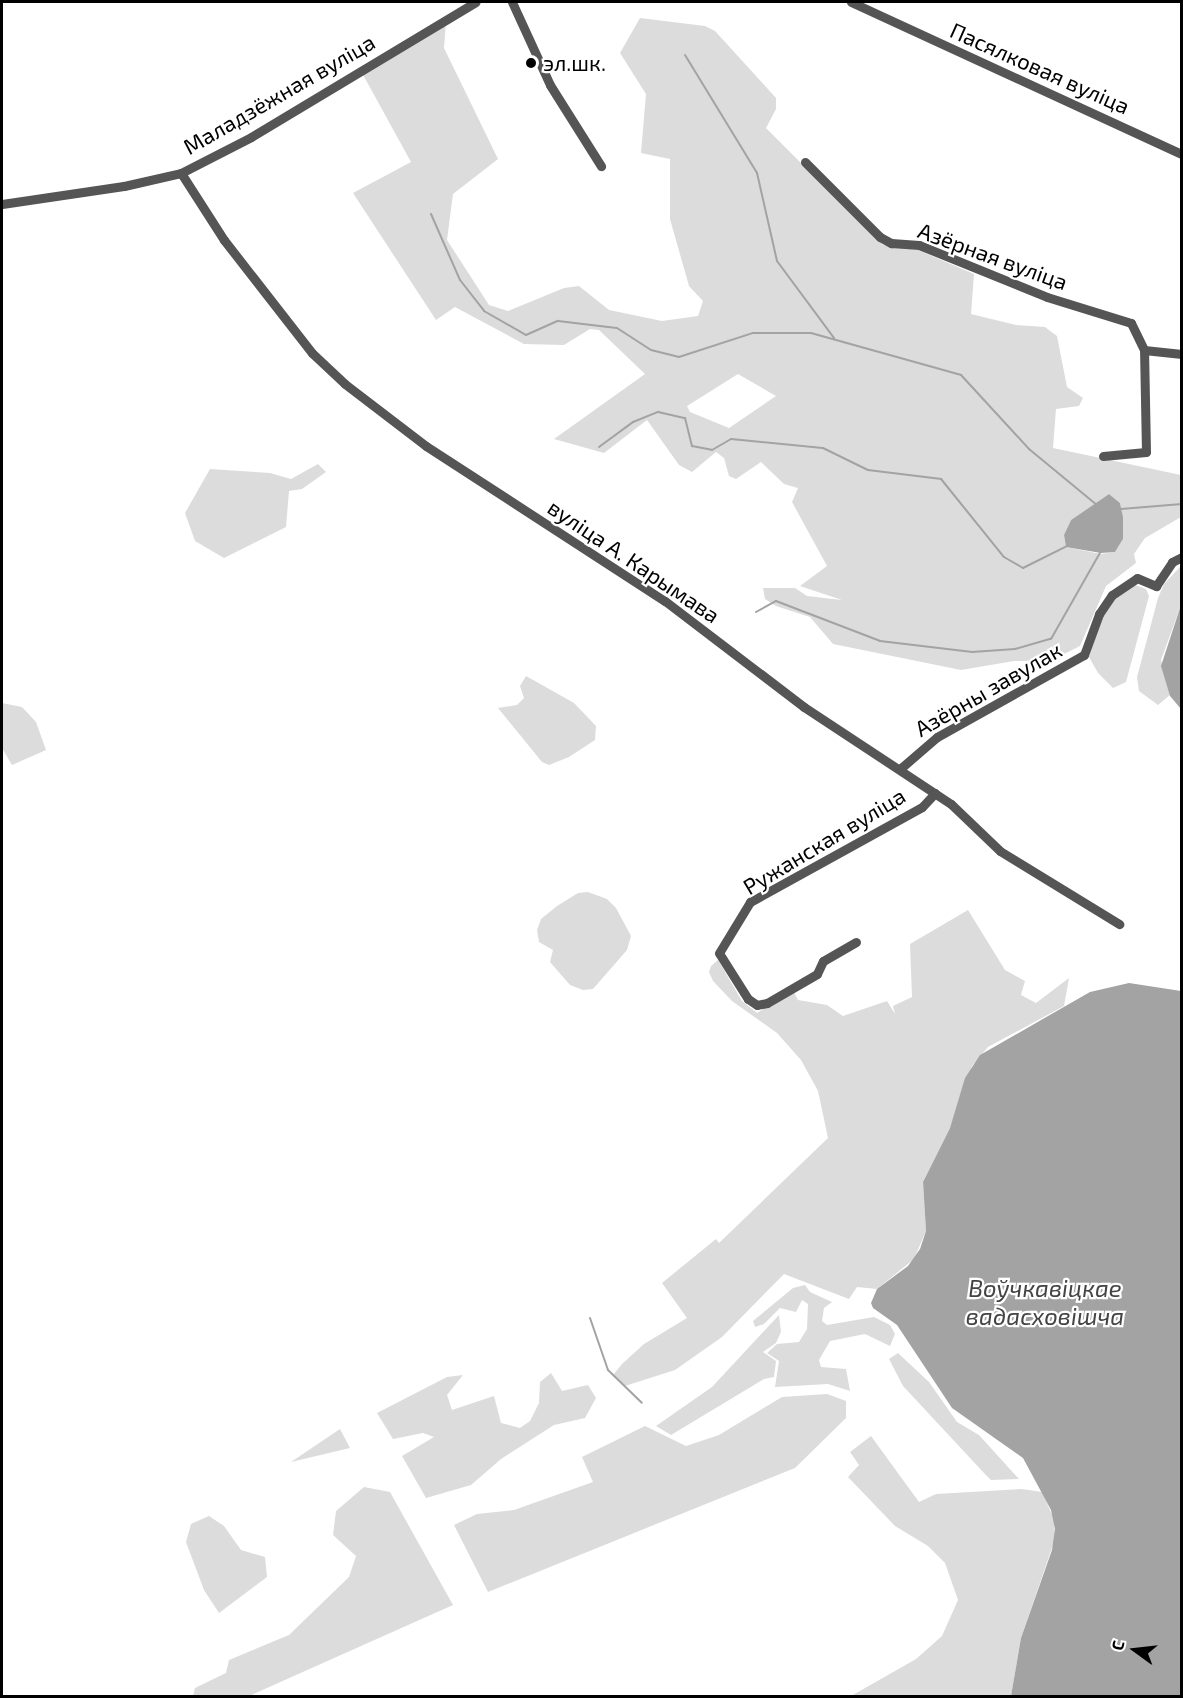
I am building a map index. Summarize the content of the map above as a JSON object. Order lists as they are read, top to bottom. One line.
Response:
{"streets":{"street":["Пасялковая вуліца","Маладзёжная вуліца","Азёрная вуліца","вуліца А. Карымава","Азёрны завулак","Ружанская вуліца"]},"crossings":[["Маладзёжная вуліца","вуліца А. Карымава"],["вуліца А. Карымава","Азёрны завулак"],["вуліца А. Карымава","Ружанская вуліца"]],"water":["Воўчкавіцкае вадасховішча"],"places":["эл.шк."],"north":"left"}
